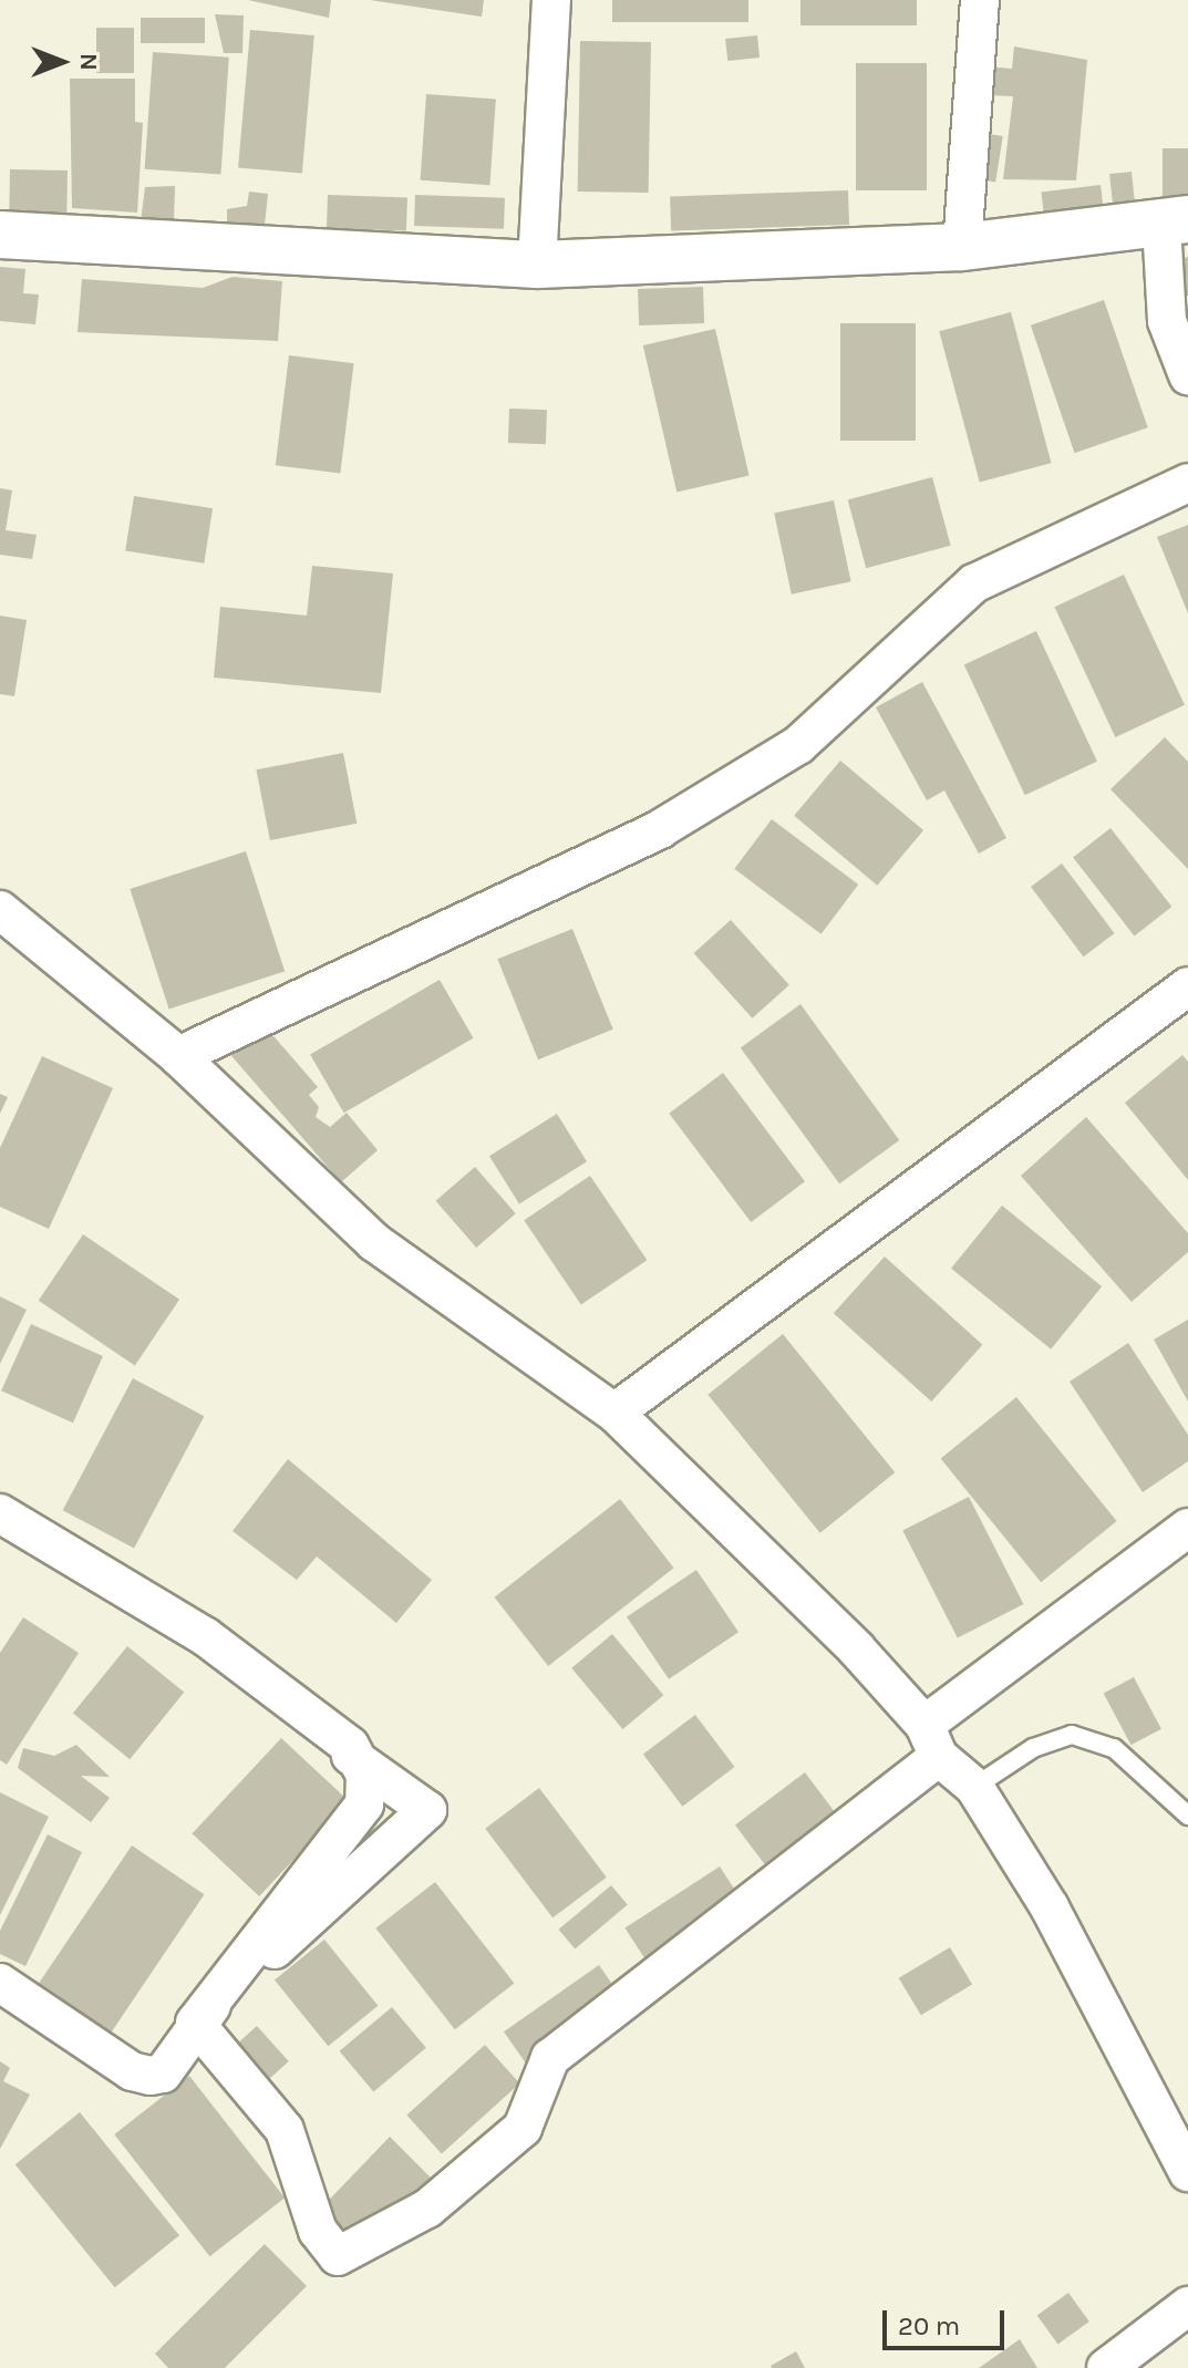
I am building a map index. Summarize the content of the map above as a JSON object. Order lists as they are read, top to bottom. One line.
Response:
{"scale_bar":"20 m","north":"right"}
